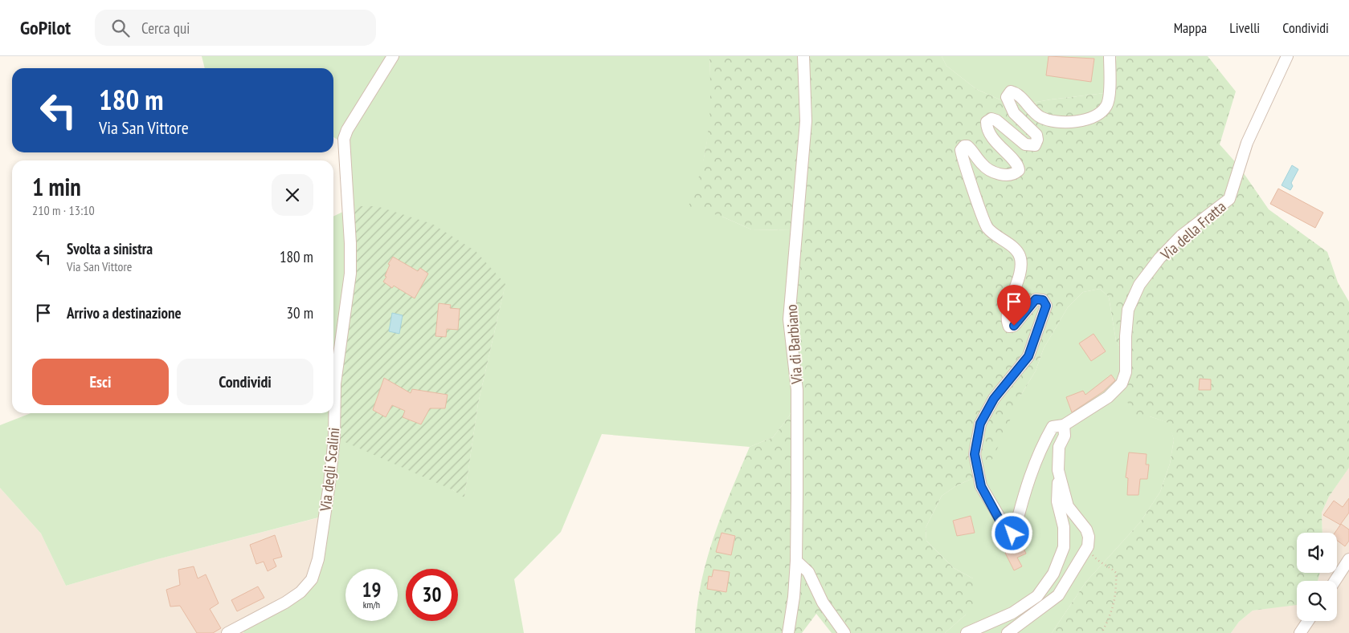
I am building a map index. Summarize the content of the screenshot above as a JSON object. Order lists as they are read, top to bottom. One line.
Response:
{"streets":{"street":["Via della Fratta","Via di Barbiano","Via degli Scalini"]},"page":{"header":"GoPilot","search":"Cerca qui","nav":["Mappa","Livelli","Condividi"],"turn":["180 m","Via San Vittore"],"heading":["1 min","210 m · 13:10"],"list":[{"name":"Svolta a sinistra","note":"Via San Vittore","value":"180 m"},{"name":"Arrivo a destinazione","value":"30 m"}],"buttons":["Esci","Condividi"],"speed":"19 km/h","limit":"30"}}
